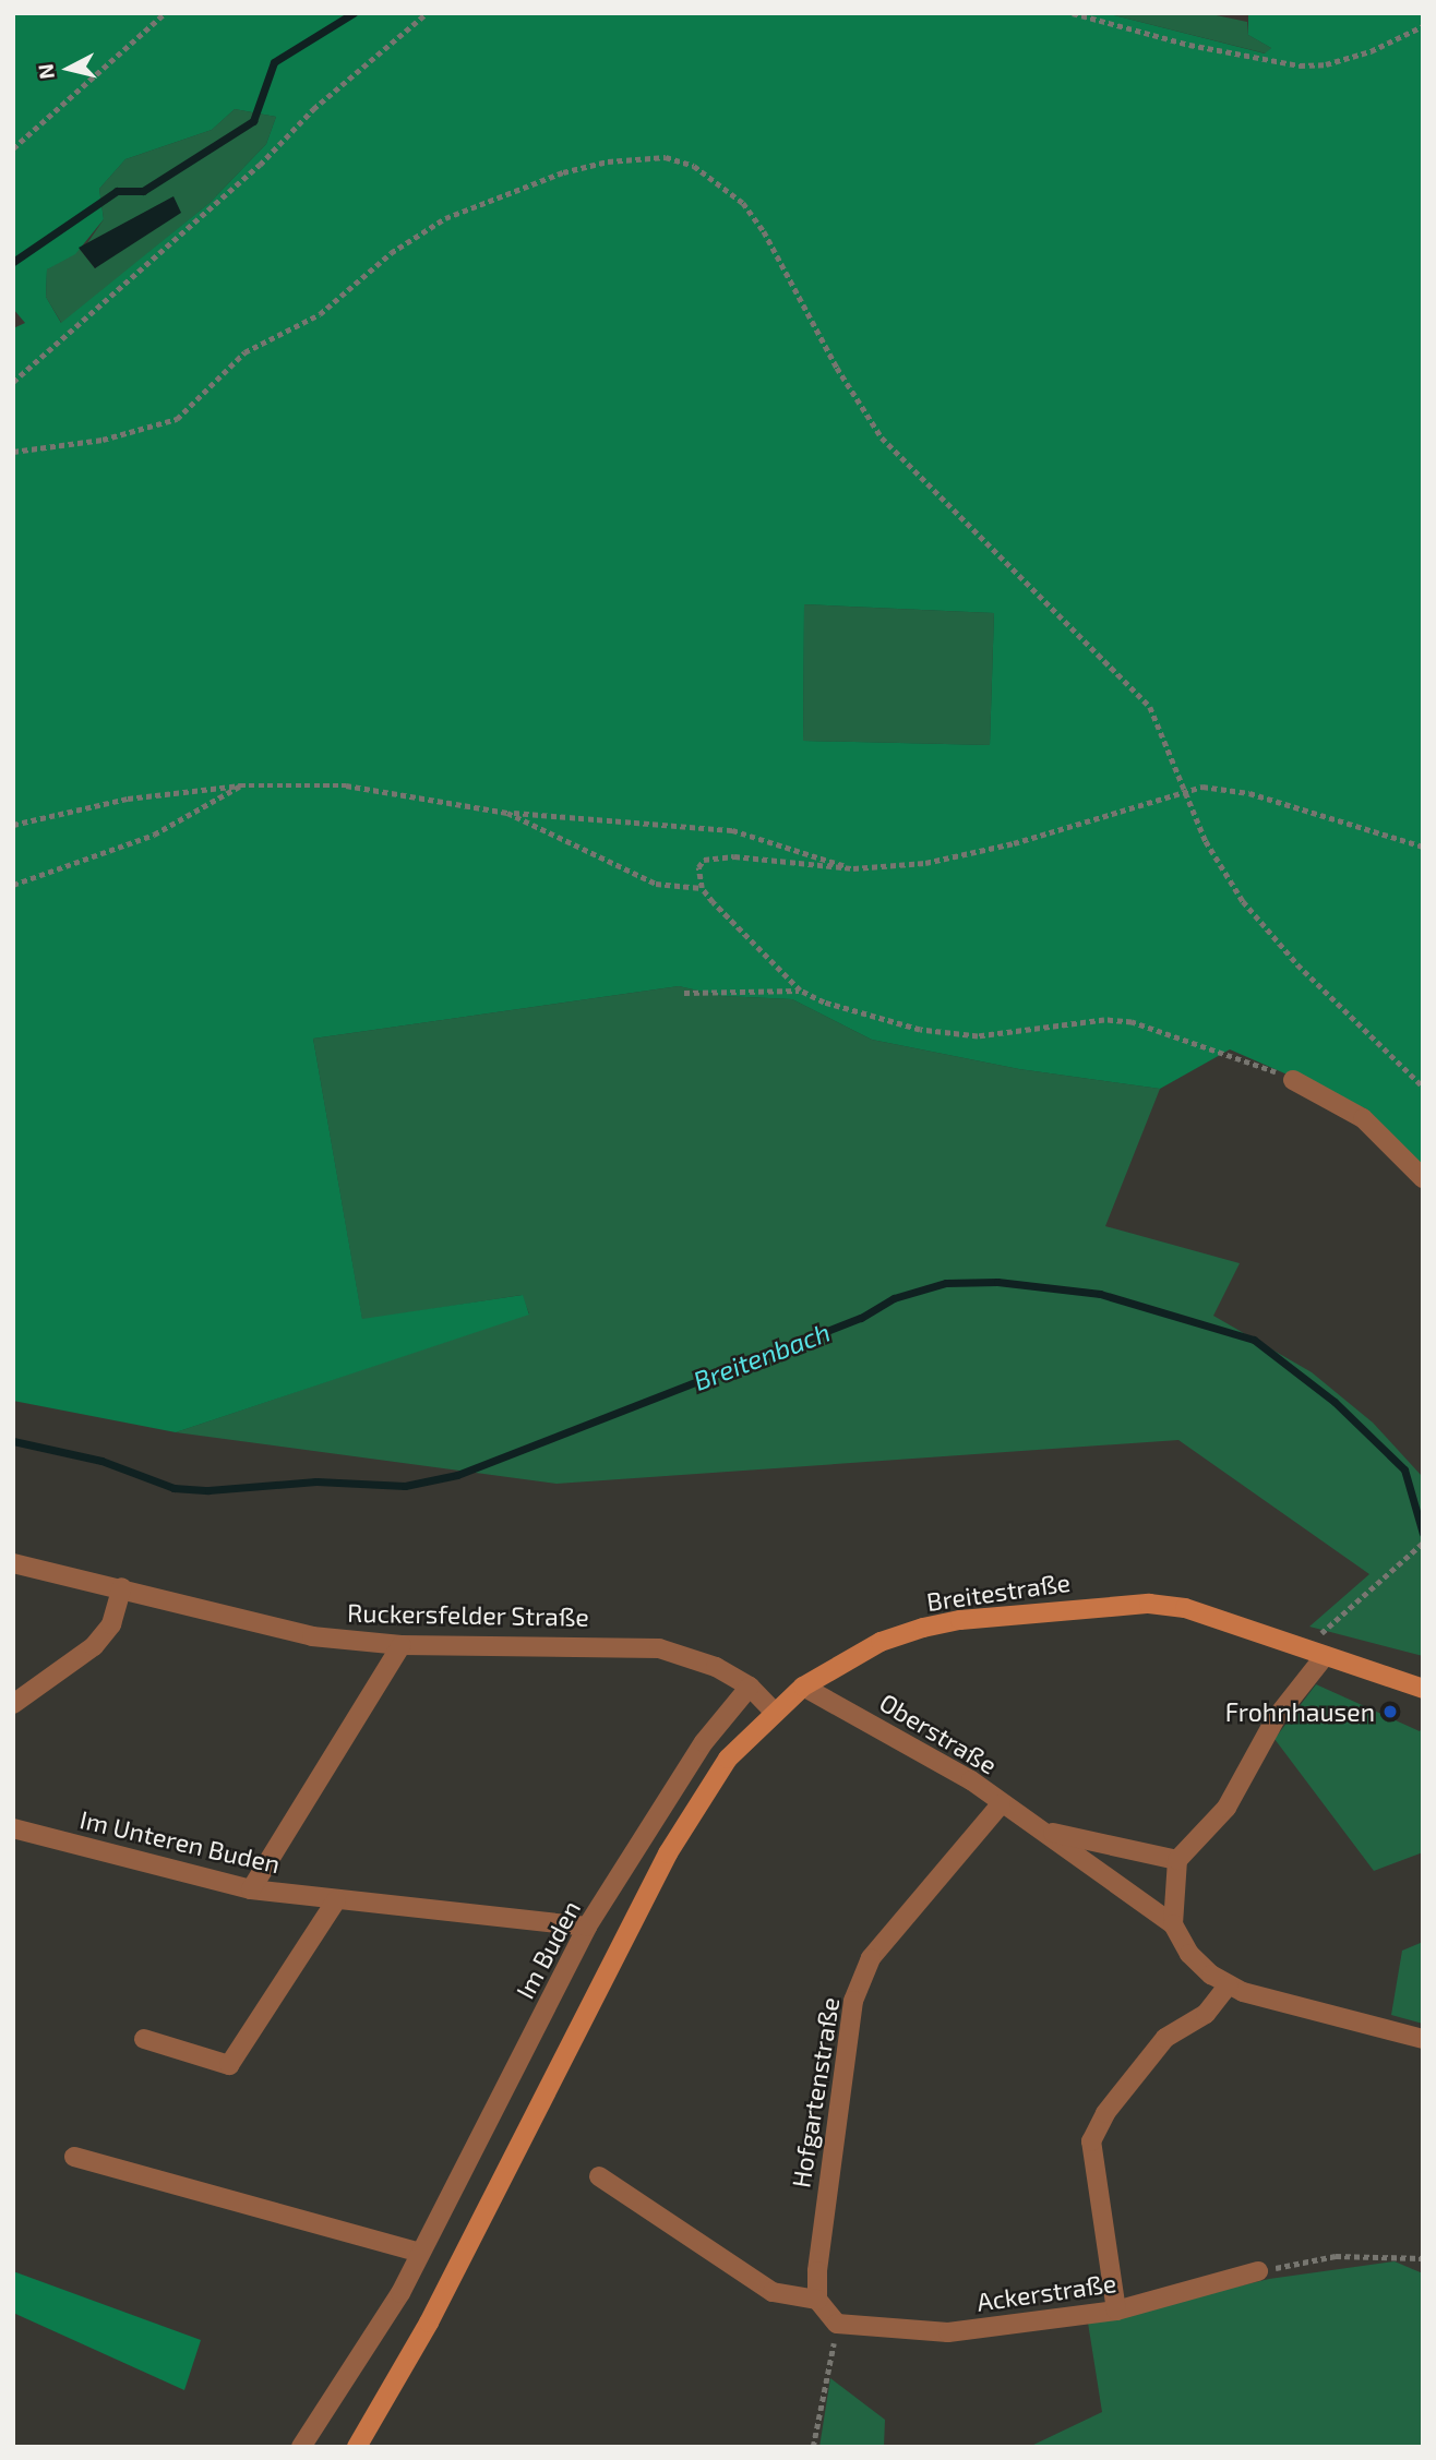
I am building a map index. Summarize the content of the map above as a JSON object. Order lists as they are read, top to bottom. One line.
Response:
{"streets":{"street":["Breitestraße","Ruckersfelder Straße","Oberstraße","Im Unteren Buden","Im Buden","Hofgartenstraße","Ackerstraße"]},"crossings":[["Breitestraße","Ruckersfelder Straße"],["Breitestraße","Oberstraße"],["Ruckersfelder Straße","Im Buden"],["Oberstraße","Hofgartenstraße"],["Im Unteren Buden","Im Buden"]],"water":["Breitenbach"],"places":["Frohnhausen"],"north":"left"}
